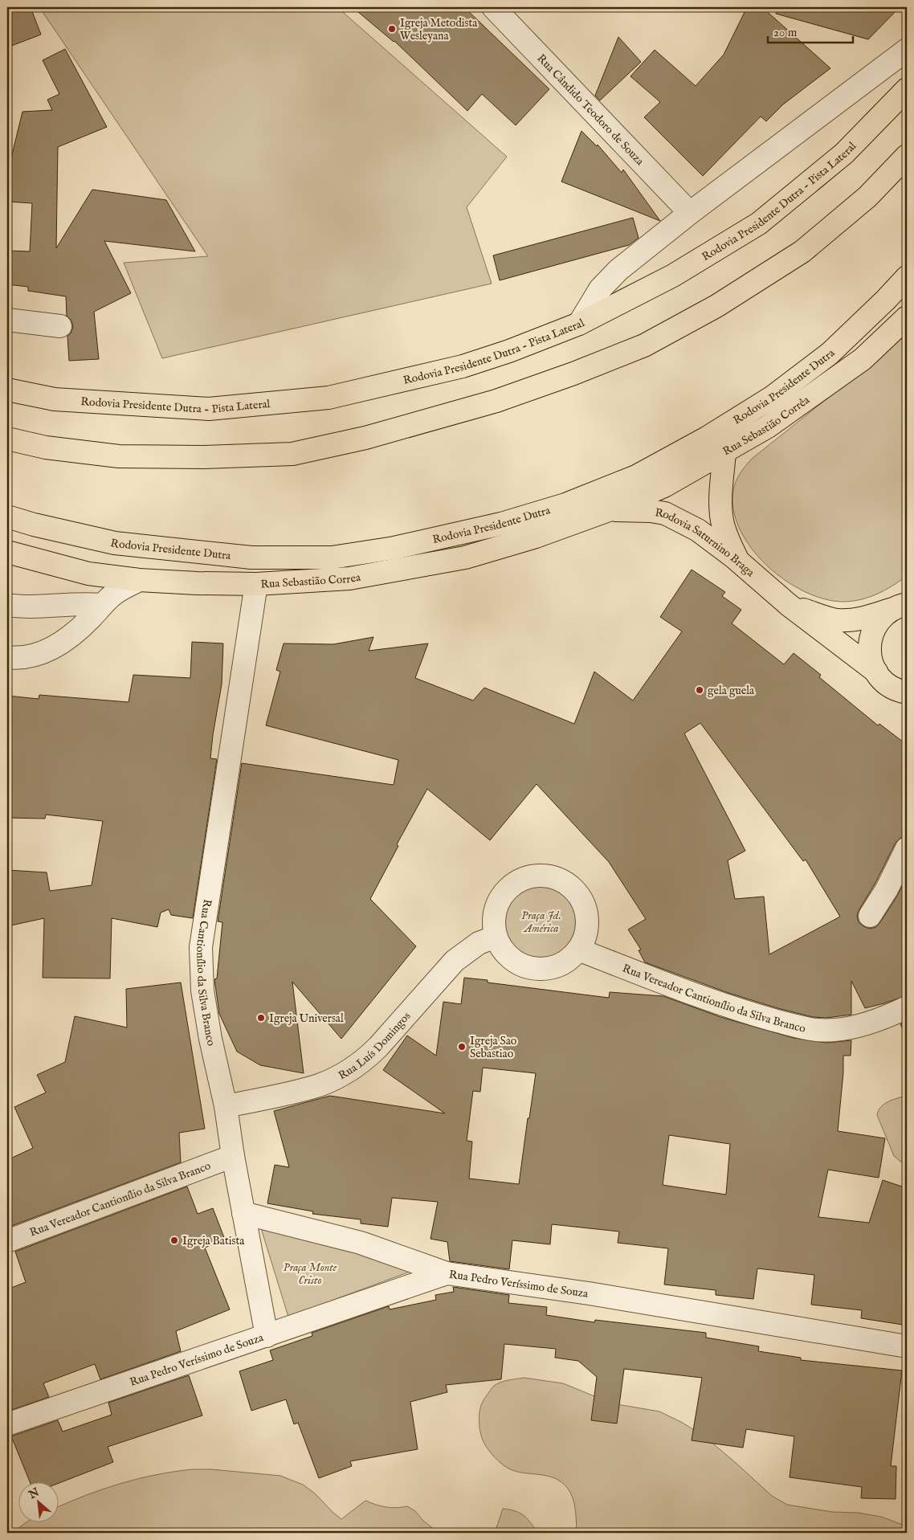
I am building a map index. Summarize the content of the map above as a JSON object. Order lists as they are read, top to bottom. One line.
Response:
{"streets":{"main road":["Rodovia Presidente Dutra - Pista Lateral","Rodovia Presidente Dutra","Rua Sebastião Corrêa","Rodovia Saturnino Braga","Rua Sebastião Correa"],"street":["Rua Cândido Teodoro de Souza","Rua Cantionílio da Silva Branco","Rua Vereador Cantionílio da Silva Branco","Rua Luís Domingos","Rua Pedro Veríssimo de Souza"]},"crossings":[["Rua Sebastião Corrêa","Rodovia Saturnino Braga"],["Rua Sebastião Corrêa","Rua Sebastião Correa"],["Rodovia Saturnino Braga","Rua Sebastião Correa"],["Rua Sebastião Correa","Rua Cantionílio da Silva Branco"],["Rua Cantionílio da Silva Branco","Rua Vereador Cantionílio da Silva Branco"],["Rua Cantionílio da Silva Branco","Rua Luís Domingos"],["Rua Cantionílio da Silva Branco","Rua Pedro Veríssimo de Souza"],["Rua Vereador Cantionílio da Silva Branco","Rua Luís Domingos"]],"parks":["Praça Jd. América","Praça Monte Cristo"],"places":["Igreja Metodista Wesleyana","gela guela","Igreja Universal","Igreja Sao Sebastiao","Igreja Batista"],"scale_bar":"20 m","north":"top left"}
